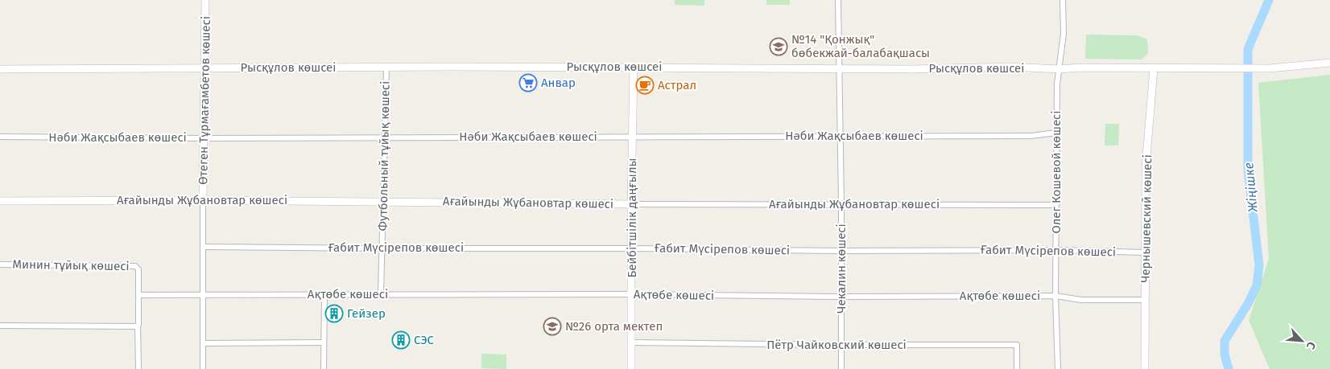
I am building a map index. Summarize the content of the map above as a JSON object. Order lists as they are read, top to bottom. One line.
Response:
{"streets":{"street":["Рысқұлов көшсеі","Өтеген Тұрмағамбетов көшесі","Нәби Жақсыбаев көшесі","Футбольный тұйық көшесі","Олег Кошевой көшесі","Ағайынды Жұбановтар көшесі","Бейбітшілік даңғылы","Чернышевский көшесі","Ғабит Мүсірепов көшесі","Минин тұйық көшесі","Чекалин көшесі","Ақтөбе көшесі","Пётр Чайковский көшесі"]},"crossings":[["Рысқұлов көшсеі","Өтеген Тұрмағамбетов көшесі"],["Рысқұлов көшсеі","Футбольный тұйық көшесі"],["Рысқұлов көшсеі","Олег Кошевой көшесі"],["Рысқұлов көшсеі","Бейбітшілік даңғылы"],["Рысқұлов көшсеі","Чернышевский көшесі"],["Рысқұлов көшсеі","Чекалин көшесі"],["Өтеген Тұрмағамбетов көшесі","Нәби Жақсыбаев көшесі"],["Өтеген Тұрмағамбетов көшесі","Ағайынды Жұбановтар көшесі"],["Өтеген Тұрмағамбетов көшесі","Ғабит Мүсірепов көшесі"],["Өтеген Тұрмағамбетов көшесі","Ақтөбе көшесі"],["Нәби Жақсыбаев көшесі","Футбольный тұйық көшесі"],["Нәби Жақсыбаев көшесі","Олег Кошевой көшесі"],["Нәби Жақсыбаев көшесі","Бейбітшілік даңғылы"],["Нәби Жақсыбаев көшесі","Чекалин көшесі"],["Футбольный тұйық көшесі","Ағайынды Жұбановтар көшесі"],["Футбольный тұйық көшесі","Ғабит Мүсірепов көшесі"],["Футбольный тұйық көшесі","Ақтөбе көшесі"],["Олег Кошевой көшесі","Ағайынды Жұбановтар көшесі"],["Олег Кошевой көшесі","Ғабит Мүсірепов көшесі"],["Олег Кошевой көшесі","Ақтөбе көшесі"],["Ағайынды Жұбановтар көшесі","Бейбітшілік даңғылы"],["Ағайынды Жұбановтар көшесі","Чекалин көшесі"],["Бейбітшілік даңғылы","Ғабит Мүсірепов көшесі"],["Бейбітшілік даңғылы","Ақтөбе көшесі"],["Бейбітшілік даңғылы","Пётр Чайковский көшесі"],["Чернышевский көшесі","Ғабит Мүсірепов көшесі"],["Чернышевский көшесі","Ақтөбе көшесі"],["Ғабит Мүсірепов көшесі","Чекалин көшесі"],["Чекалин көшесі","Ақтөбе көшесі"],["Чекалин көшесі","Пётр Чайковский көшесі"]],"water":["Жіңішке"],"places":{"school or university":["№14 \"Қонжық\" бөбекжай-балабақшасы","№26 орта мектеп"],"supermarket":["Анвар"],"cafe":["Астрал"],"building":["Гейзер","СЭС"]},"north":"bottom right"}
